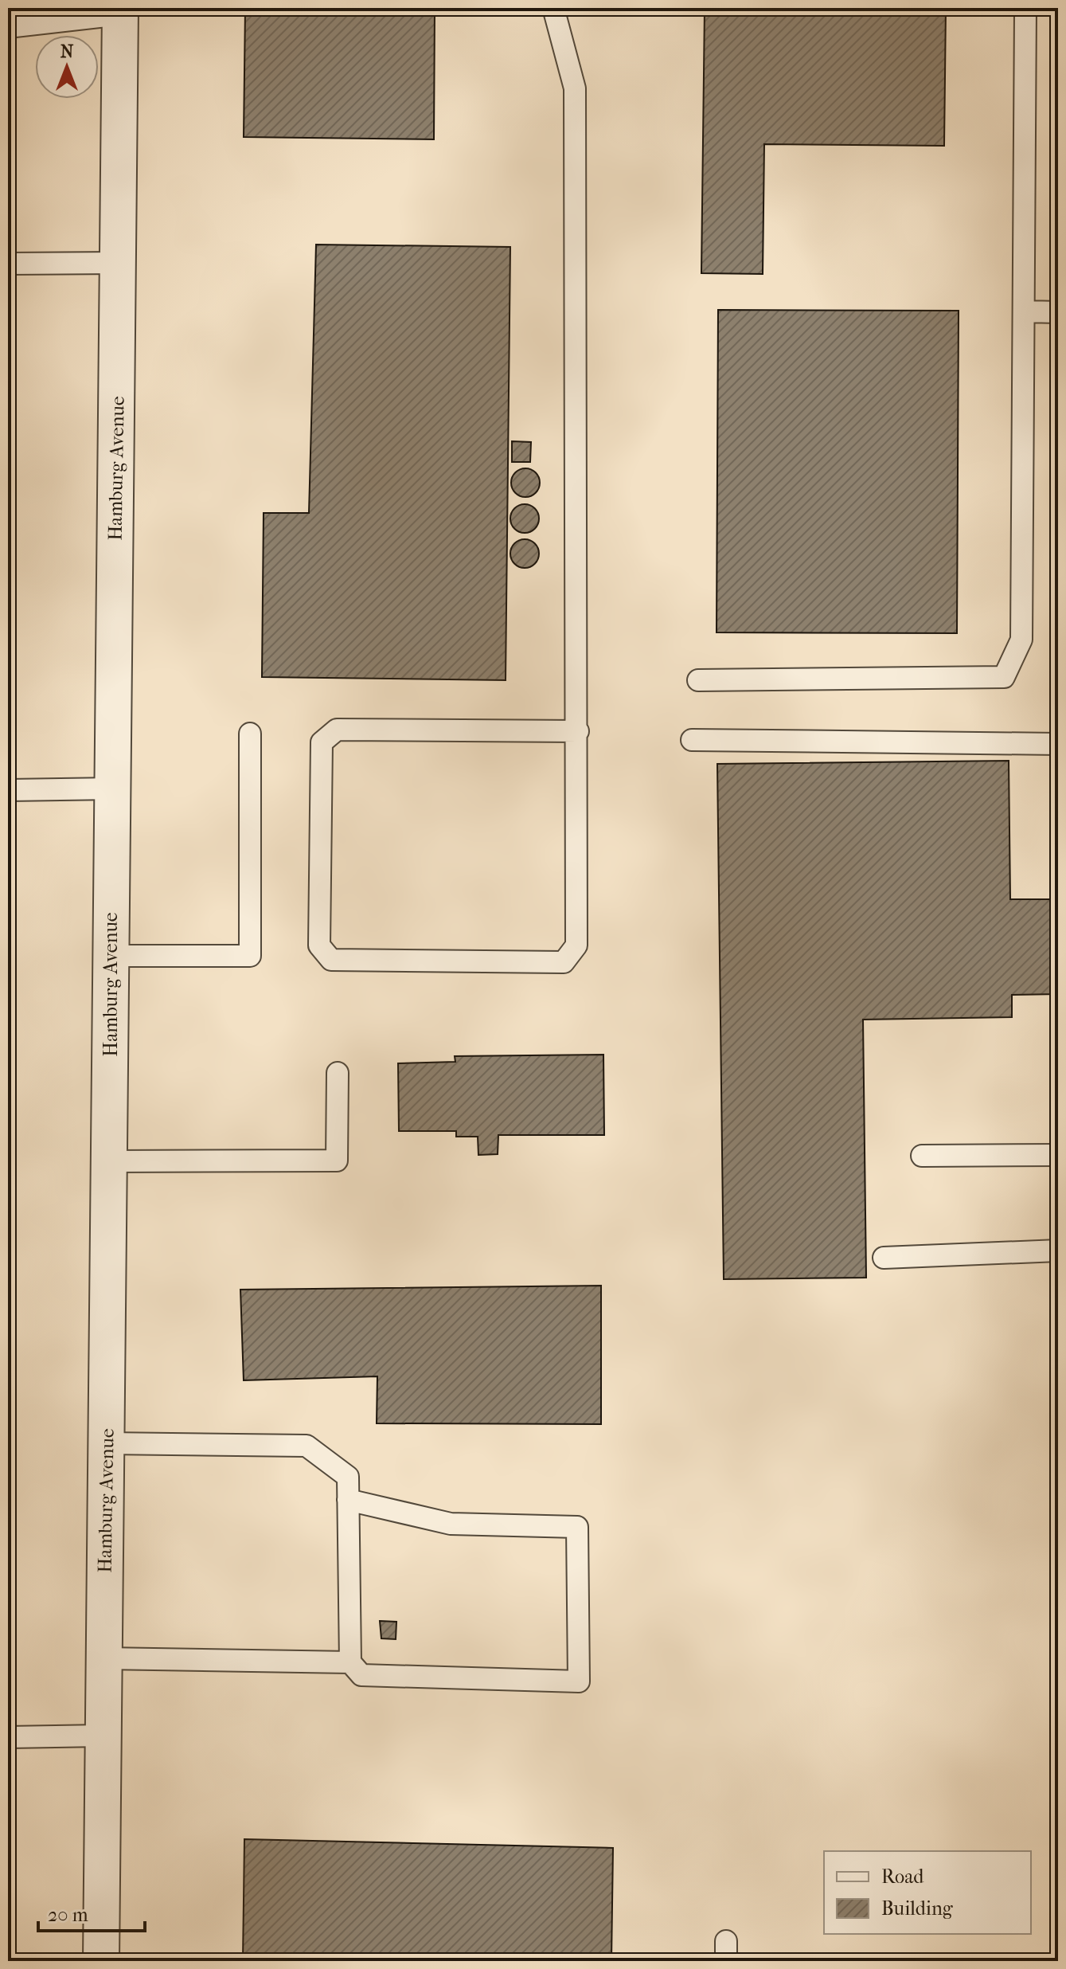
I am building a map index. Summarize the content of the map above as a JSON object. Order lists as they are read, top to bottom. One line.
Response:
{"streets":{"street":["Hamburg Avenue"]},"legend":["Road","Building"],"scale_bar":"20 m","north":"top"}
